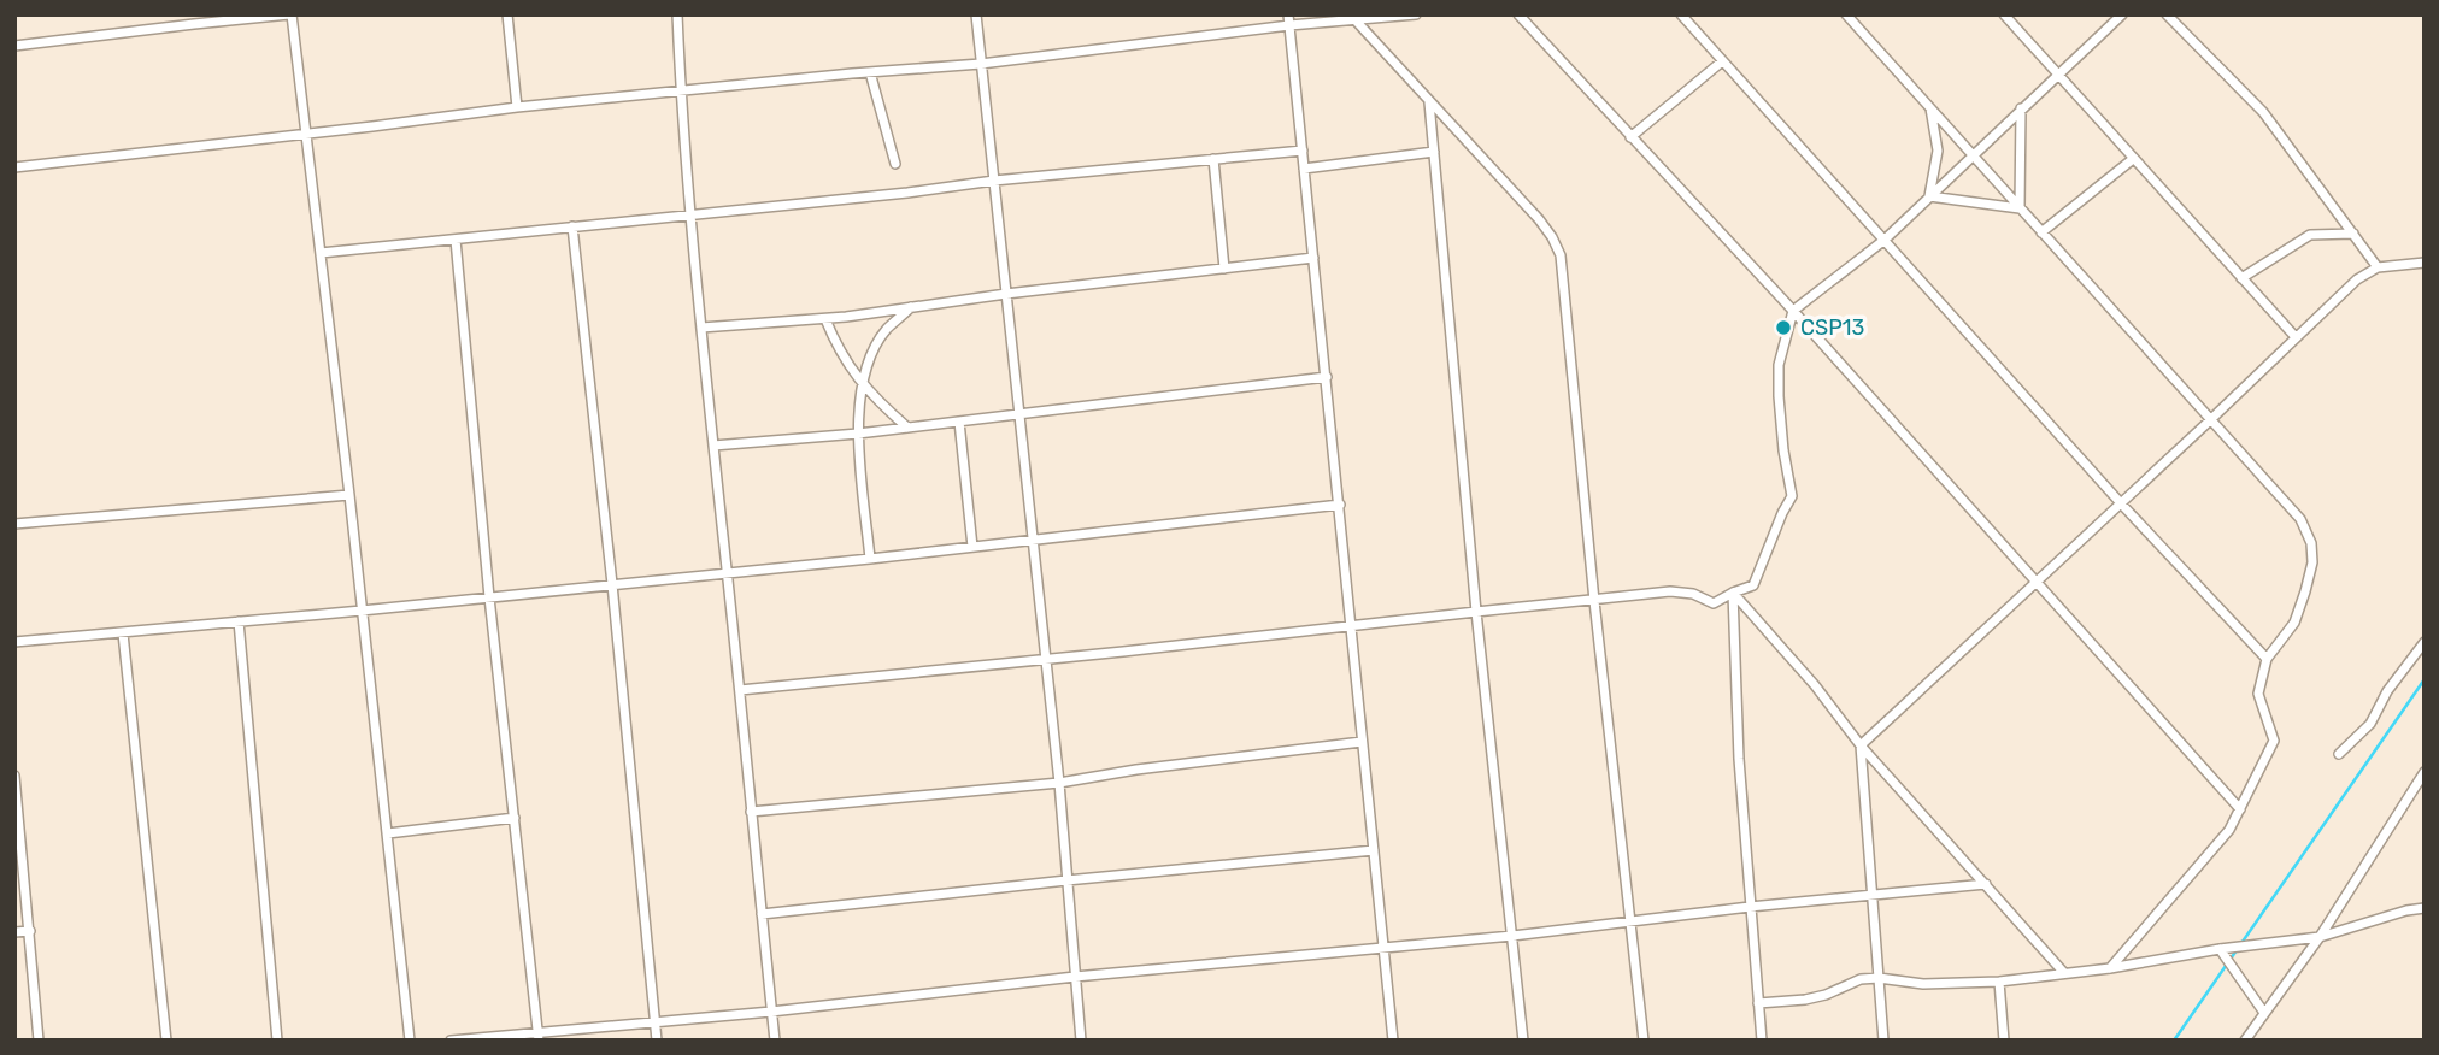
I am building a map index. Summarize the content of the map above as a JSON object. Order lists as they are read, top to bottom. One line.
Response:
{"places":["CSP13"]}
